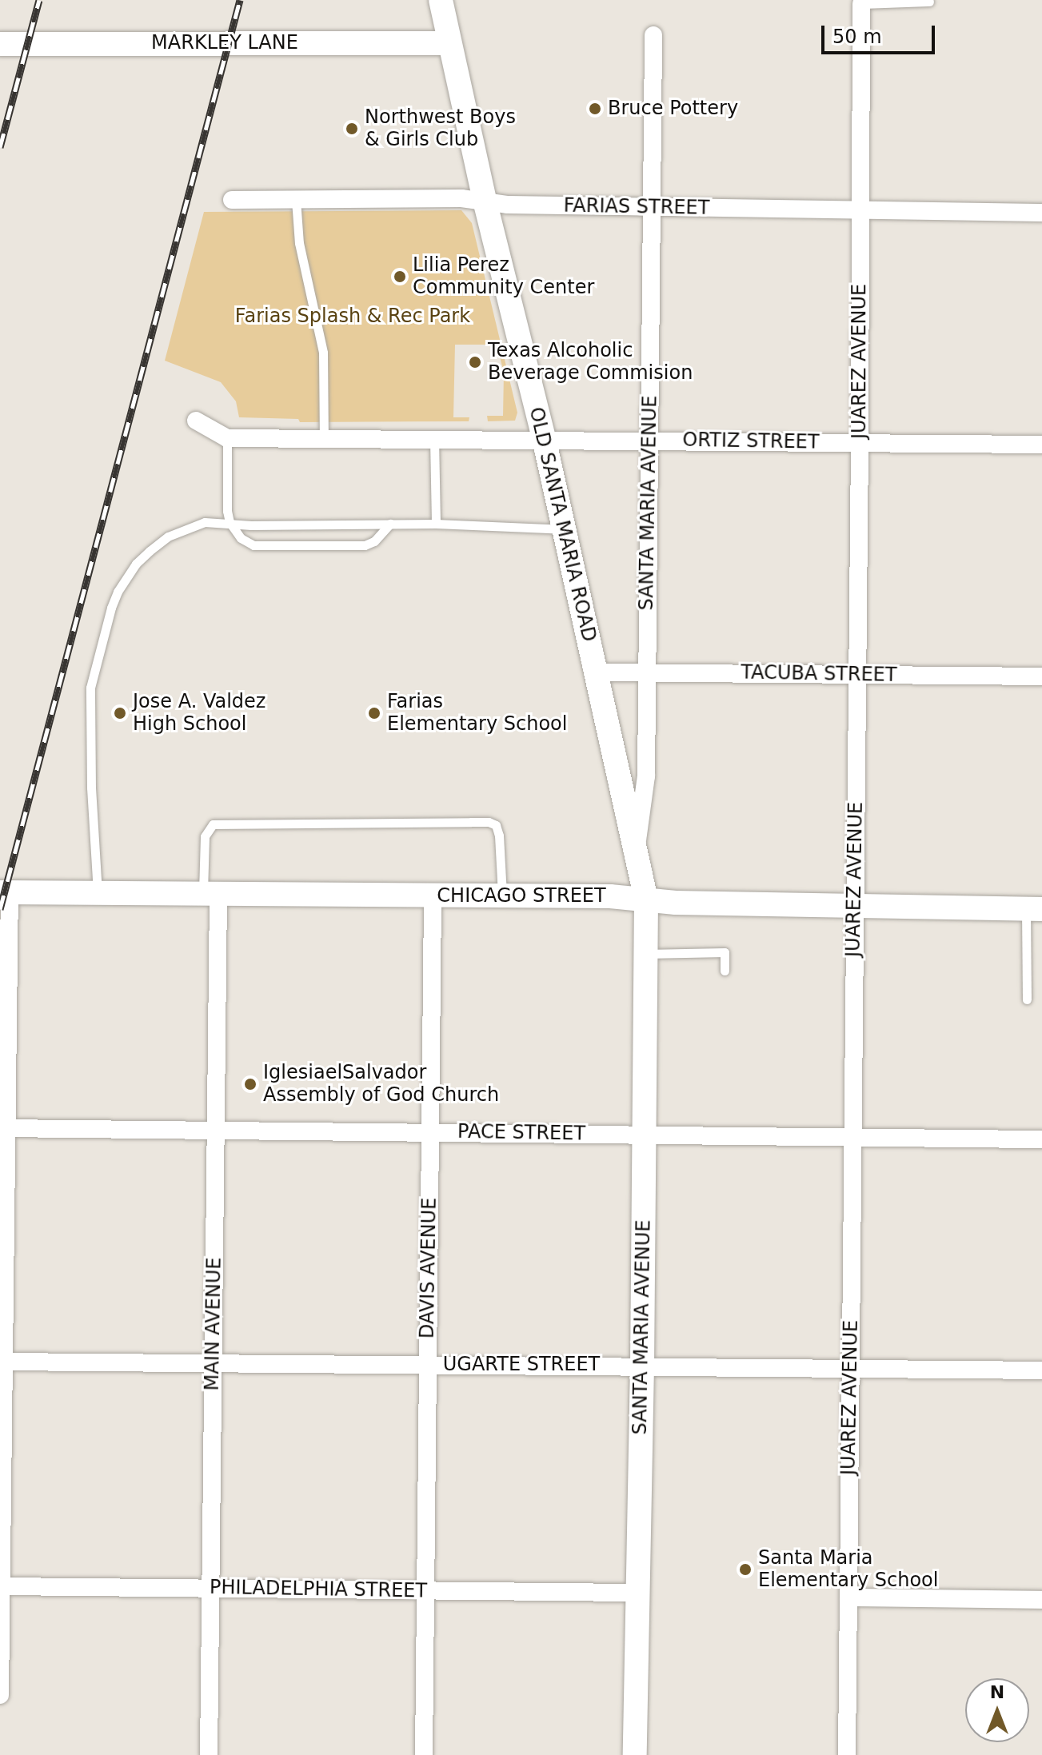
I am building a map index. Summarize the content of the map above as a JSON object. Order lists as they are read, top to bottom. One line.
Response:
{"streets":{"main road":["MARKLEY LANE","SANTA MARIA AVENUE","OLD SANTA MARIA ROAD","CHICAGO STREET"],"street":["FARIAS STREET","JUAREZ AVENUE","ORTIZ STREET","TACUBA STREET","PACE STREET","DAVIS AVENUE","MAIN AVENUE","UGARTE STREET","PHILADELPHIA STREET"]},"crossings":[["MARKLEY LANE","OLD SANTA MARIA ROAD"],["FARIAS STREET","JUAREZ AVENUE"],["FARIAS STREET","SANTA MARIA AVENUE"],["FARIAS STREET","OLD SANTA MARIA ROAD"],["JUAREZ AVENUE","ORTIZ STREET"],["JUAREZ AVENUE","TACUBA STREET"],["JUAREZ AVENUE","CHICAGO STREET"],["JUAREZ AVENUE","PACE STREET"],["JUAREZ AVENUE","UGARTE STREET"],["ORTIZ STREET","SANTA MARIA AVENUE"],["ORTIZ STREET","OLD SANTA MARIA ROAD"],["SANTA MARIA AVENUE","OLD SANTA MARIA ROAD"],["SANTA MARIA AVENUE","TACUBA STREET"],["SANTA MARIA AVENUE","CHICAGO STREET"],["SANTA MARIA AVENUE","PACE STREET"],["SANTA MARIA AVENUE","UGARTE STREET"],["SANTA MARIA AVENUE","PHILADELPHIA STREET"],["OLD SANTA MARIA ROAD","TACUBA STREET"],["OLD SANTA MARIA ROAD","CHICAGO STREET"],["CHICAGO STREET","DAVIS AVENUE"],["CHICAGO STREET","MAIN AVENUE"],["PACE STREET","DAVIS AVENUE"],["PACE STREET","MAIN AVENUE"],["DAVIS AVENUE","UGARTE STREET"],["DAVIS AVENUE","PHILADELPHIA STREET"],["MAIN AVENUE","UGARTE STREET"],["MAIN AVENUE","PHILADELPHIA STREET"]],"parks":["Farias Splash & Rec Park"],"places":["Bruce Pottery","Northwest Boys & Girls Club","Lilia Perez Community Center","Texas Alcoholic Beverage Commision","Jose A. Valdez High School","Farias Elementary School","IglesiaelSalvador Assembly of God Church","Santa Maria Elementary School"],"scale_bar":"50 m","north":"top"}
